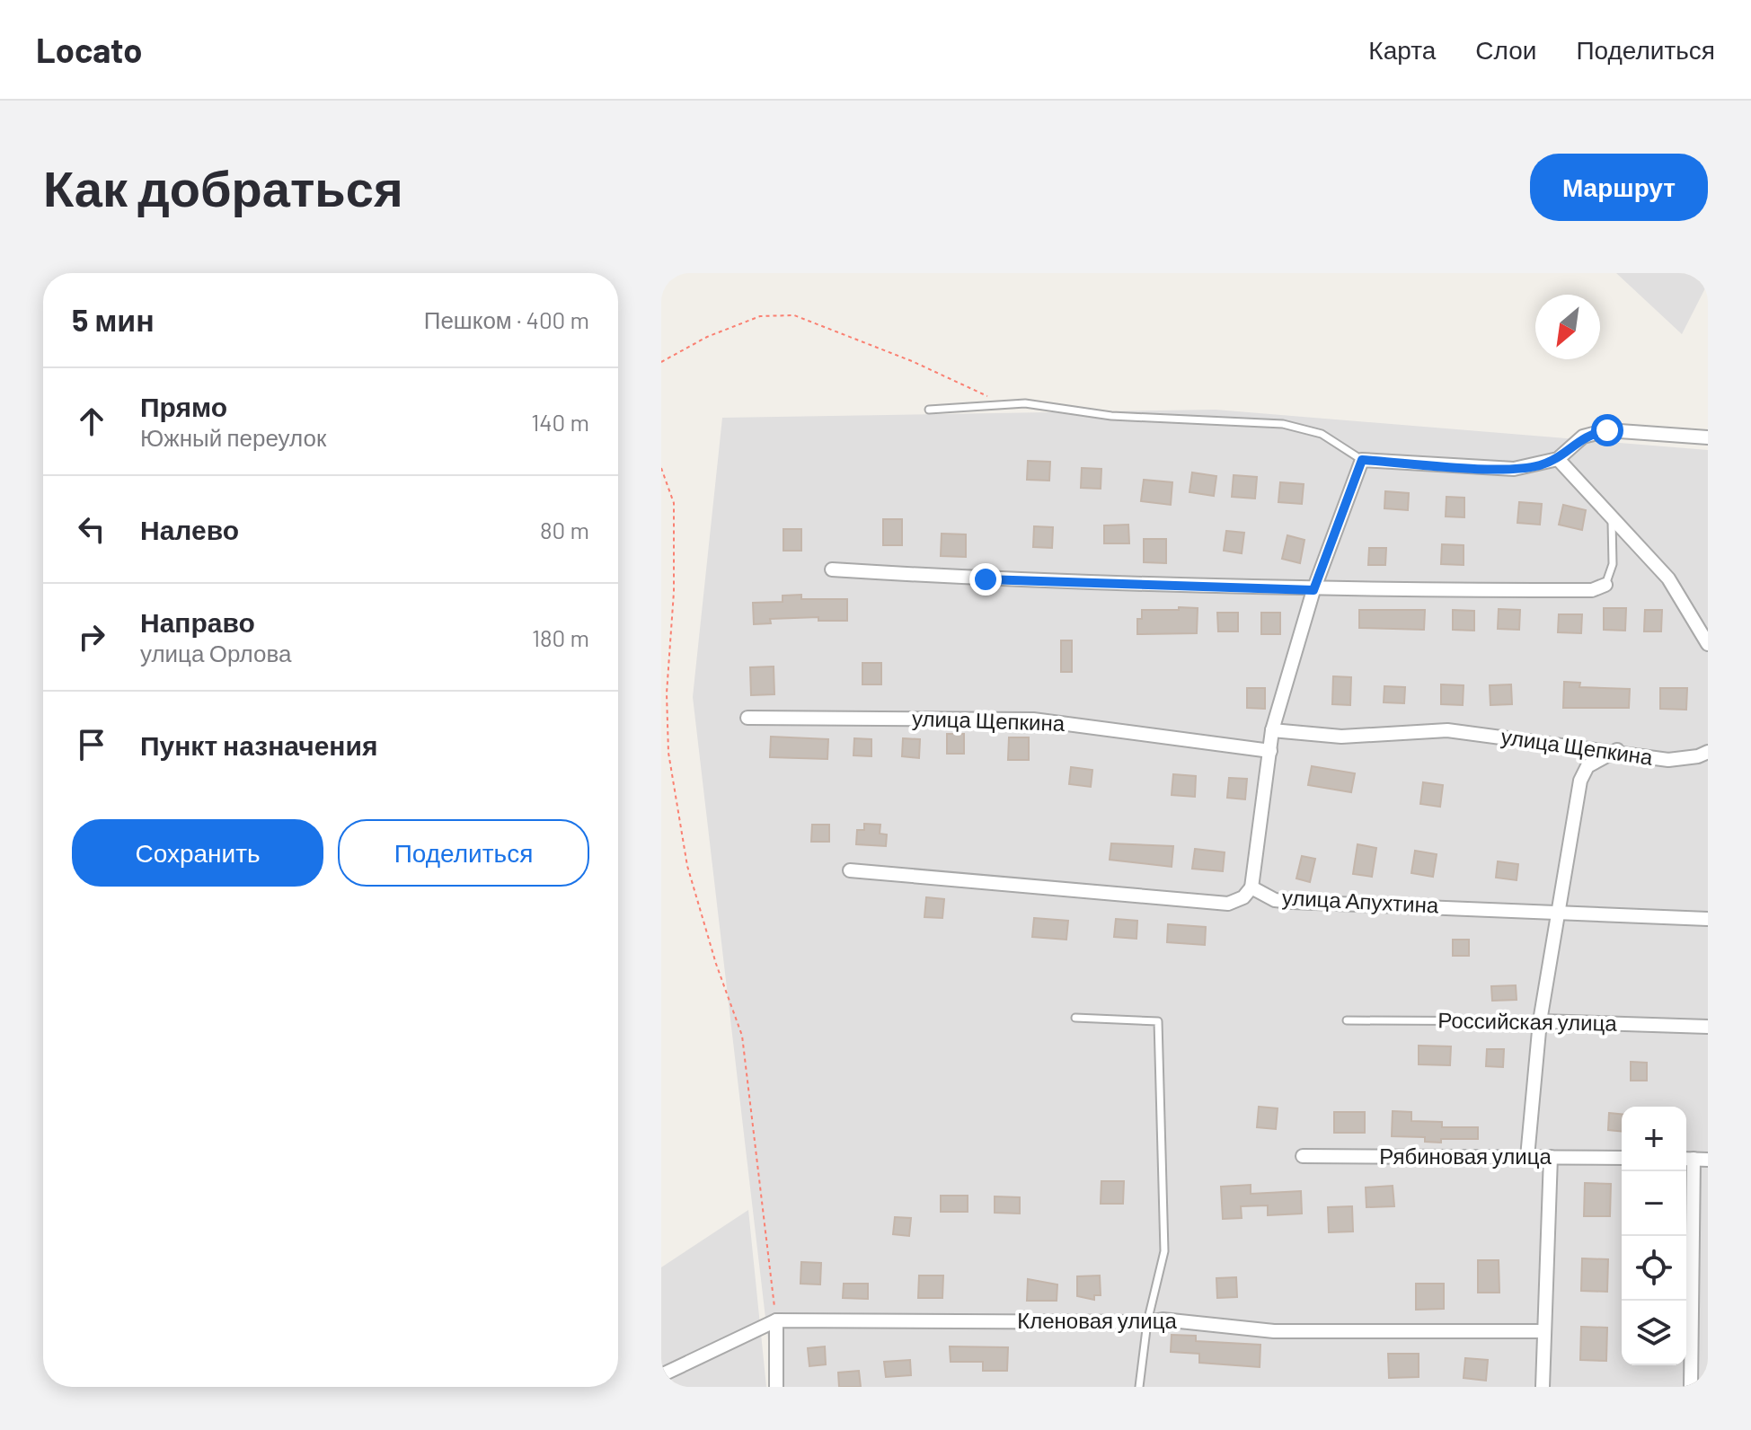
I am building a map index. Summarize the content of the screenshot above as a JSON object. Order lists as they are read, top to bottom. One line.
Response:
{"streets":{"street":["улица Щепкина","улица Апухтина","Российская улица","Рябиновая улица","Кленовая улица"]},"north":"bottom left","page":{"header":"Locato","nav":["Карта","Слои","Поделиться"],"buttons":["Маршрут",["Сохранить","Поделиться"]],"title":"Как добраться","heading":["5 мин","Пешком · 400 m"],"list":[["Прямо","Южный переулок","140 m"],["Налево","80 m"],["Направо","улица Орлова","180 m"],"Пункт назначения"],"map_buttons":["+","−"]}}
